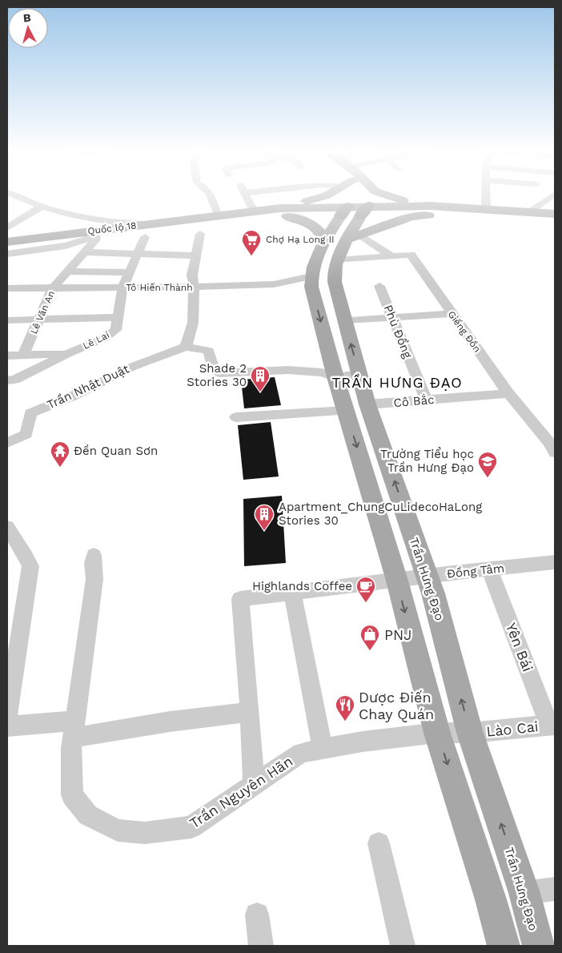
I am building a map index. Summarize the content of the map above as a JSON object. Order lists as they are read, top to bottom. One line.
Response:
{"streets":{"main road":["Quốc lộ 18","Trần Hưng Đạo"],"street":["Tô Hiến Thành","Lê Văn An","Phù Đổng","Giếng Đồn","Lê Lai","Trần Nhật Duật","Cô Bắc","Đồng Tâm","Yên Bái","Lào Cai","Trần Nguyên Hãn"]},"crossings":[["Quốc lộ 18","Lê Văn An"],["Quốc lộ 18","Lê Lai"],["Tô Hiến Thành","Lê Văn An"],["Tô Hiến Thành","Giếng Đồn"],["Tô Hiến Thành","Lê Lai"],["Tô Hiến Thành","Trần Hưng Đạo"],["Phù Đổng","Cô Bắc"],["Giếng Đồn","Cô Bắc"],["Cô Bắc","Trần Hưng Đạo"],["Đồng Tâm","Trần Hưng Đạo"],["Đồng Tâm","Yên Bái"],["Trần Hưng Đạo","Lào Cai"],["Trần Hưng Đạo","Trần Nguyên Hãn"],["Yên Bái","Lào Cai"],["Lào Cai","Trần Nguyên Hãn"]],"districts":["TRẦN HƯNG ĐẠO"],"places":{"supermarket":["Chợ Hạ Long II"],"building":["Shade 2 Stories 30","Apartment_ChungCuLidecoHaLong Stories 30"],"temple":["Đền Quan Sơn"],"school or university":["Trường Tiểu học Trần Hưng Đạo"],"cafe":["Highlands Coffee"],"shop":["PNJ"],"restaurant":["Dược Điến Chay Quán"]},"north":"top"}
